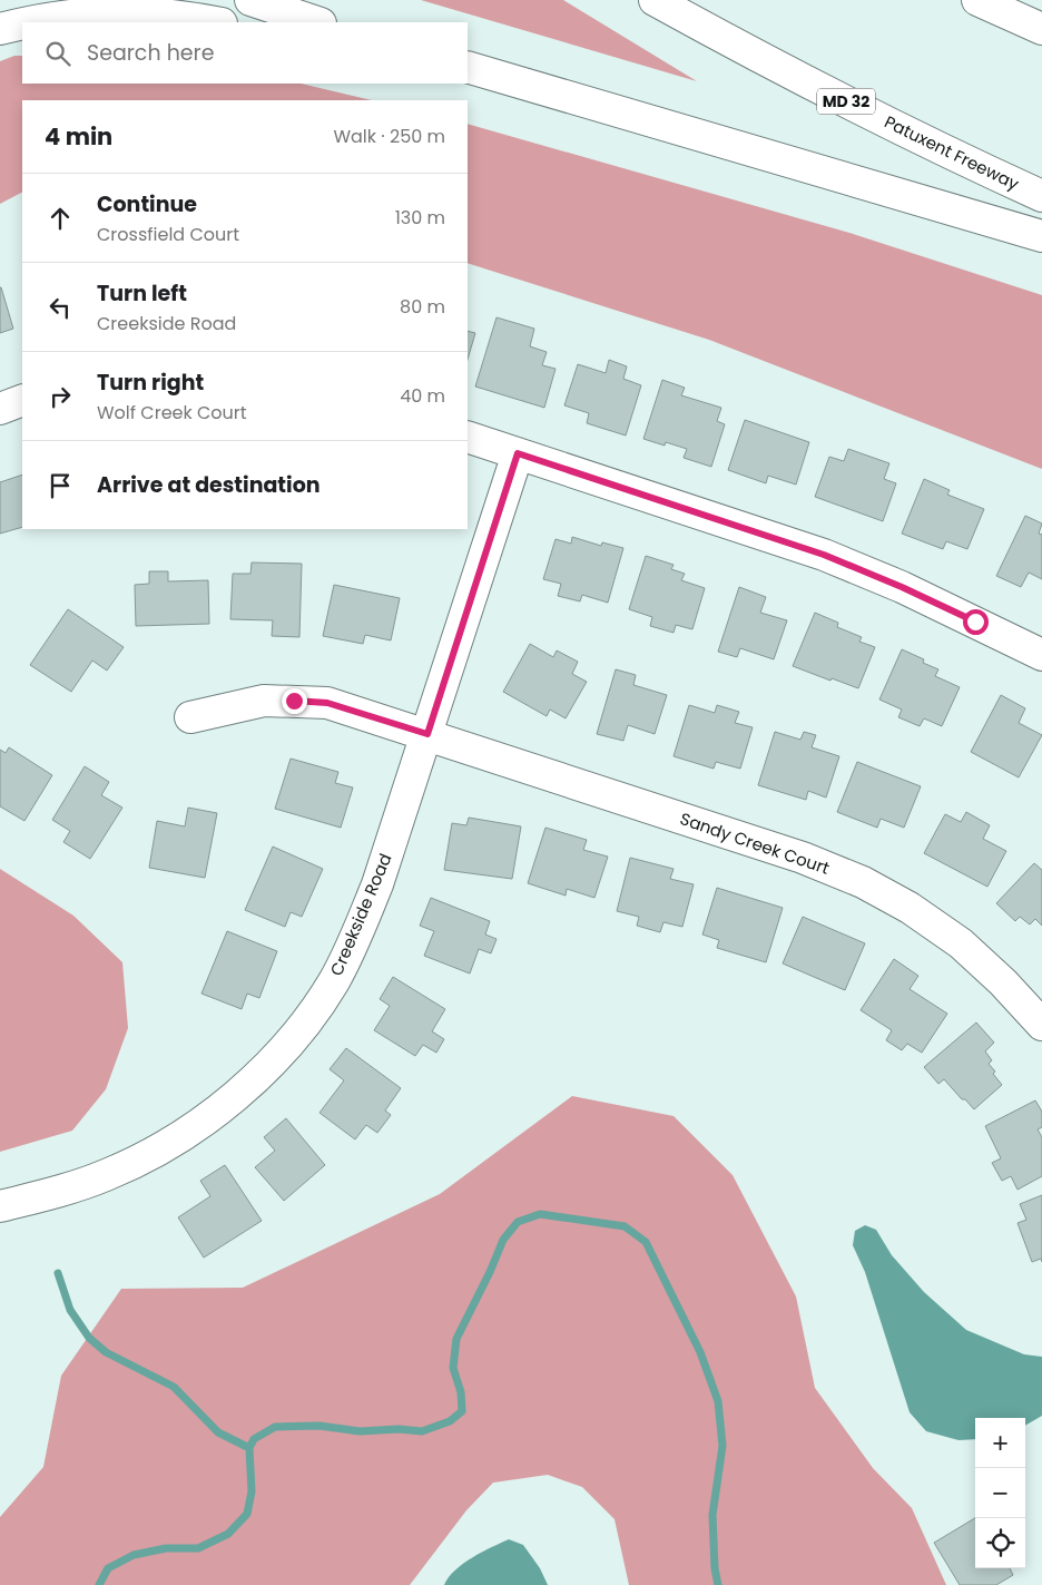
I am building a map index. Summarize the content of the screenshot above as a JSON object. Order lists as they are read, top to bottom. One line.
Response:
{"streets":{"main road":["MD 32","Patuxent Freeway","Sandy Creek Court","Creekside Road"]},"crossings":[["Sandy Creek Court","Creekside Road"]],"page":{"search":"Search here","heading":["4 min","Walk · 250 m"],"list":[["Continue","Crossfield Court","130 m"],["Turn left","Creekside Road","80 m"],["Turn right","Wolf Creek Court","40 m"],"Arrive at destination"],"map_buttons":["+","−"]}}
